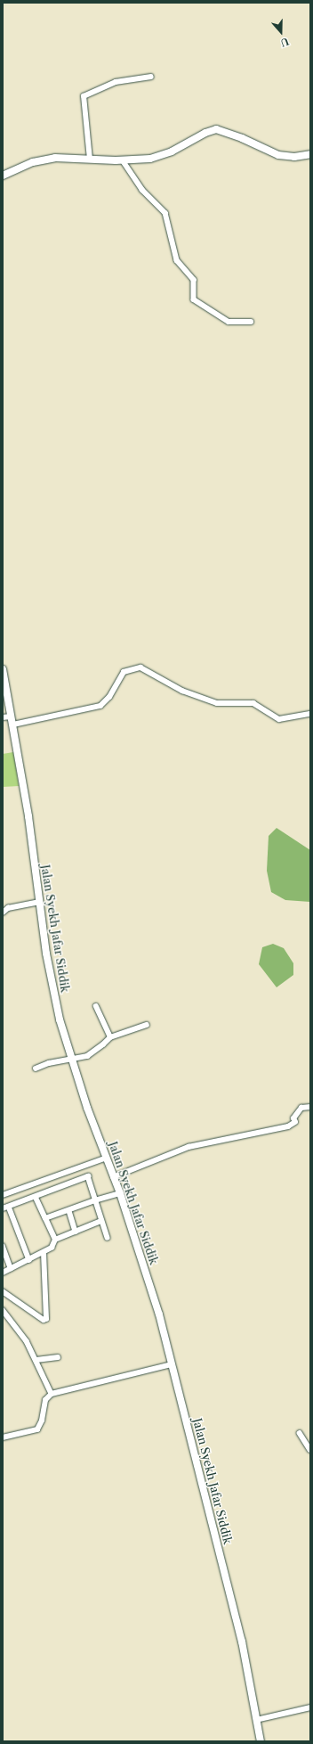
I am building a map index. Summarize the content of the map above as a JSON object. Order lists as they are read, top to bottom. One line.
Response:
{"streets":{"main road":["Jalan Syekh Jafar Siddik"]},"north":"bottom"}
